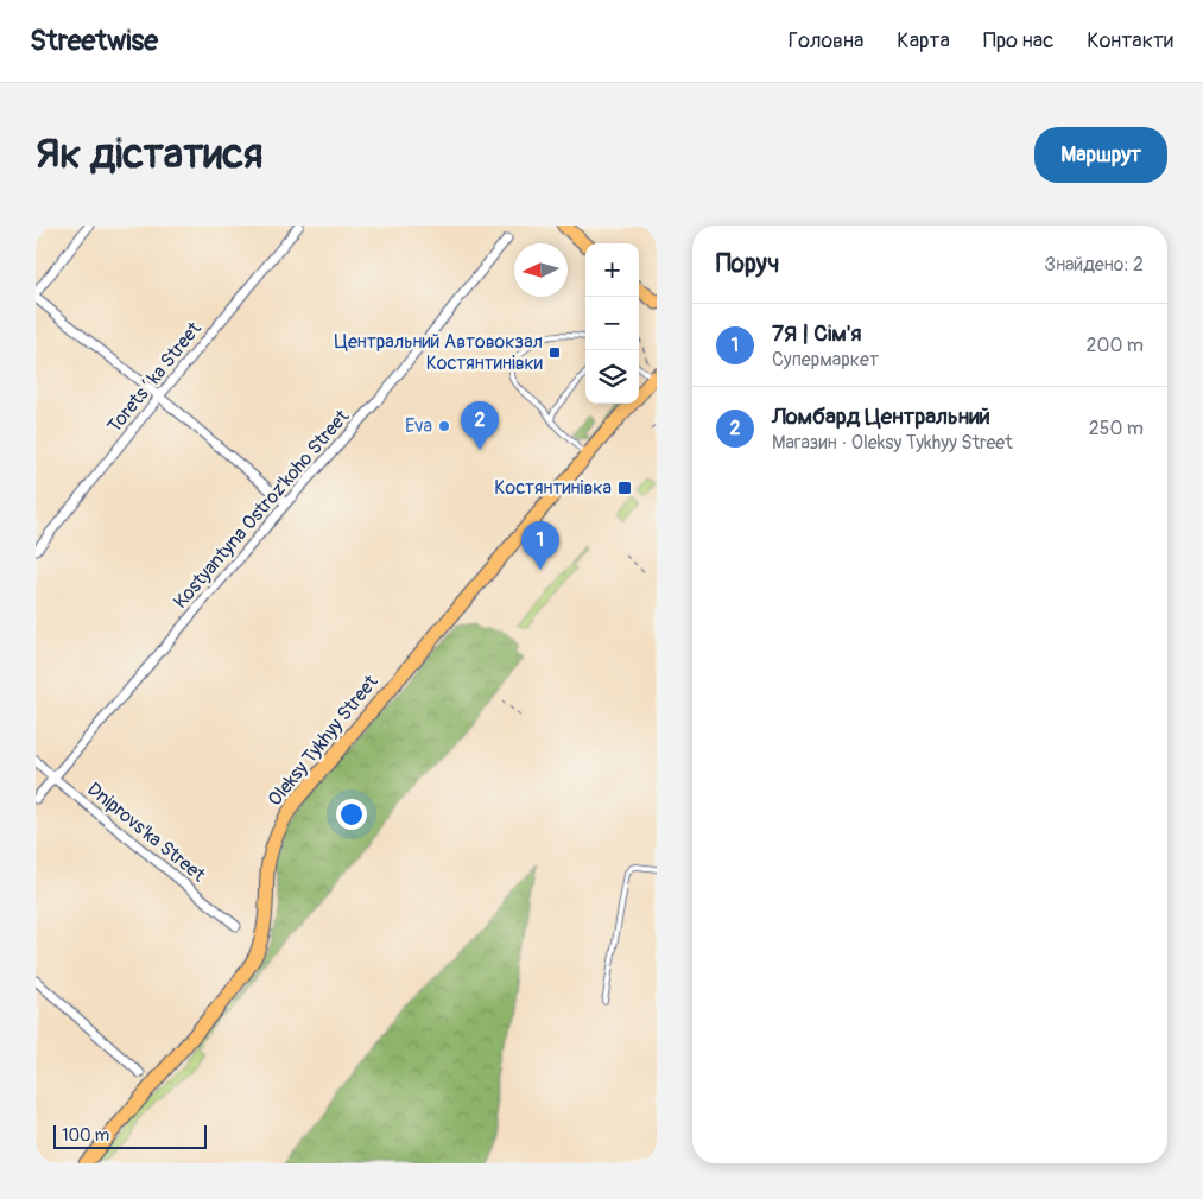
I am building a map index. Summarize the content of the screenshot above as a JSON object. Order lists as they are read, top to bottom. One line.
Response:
{"streets":{"main road":["Oleksy Tykhyy Street"],"street":["Toretsʹka Street","Kostyantyna Ostroz'koho Street","Dniprovs'ka Street"]},"crossings":[["Kostyantyna Ostroz'koho Street","Dniprovs'ka Street"]],"places":{"transit":["Центральний Автовокзал Костянтинівки","Костянтинівка"],"other":["Eva"]},"scale_bar":"100 m","north":"left","page":{"header":"Streetwise","nav":["Головна","Карта","Про нас","Контакти"],"buttons":"Маршрут","title":"Як дістатися","heading":["Поруч","Знайдено: 2"],"map_buttons":["+","−"],"list":[{"mark":"1","name":"7Я | Сім'я","note":"Супермаркет","value":"200 m"},{"mark":"2","name":"Ломбард Центральний","note":"Магазин · Oleksy Tykhyy Street","value":"250 m"}],"pins":["2","1"],"scale":"100 m"}}
